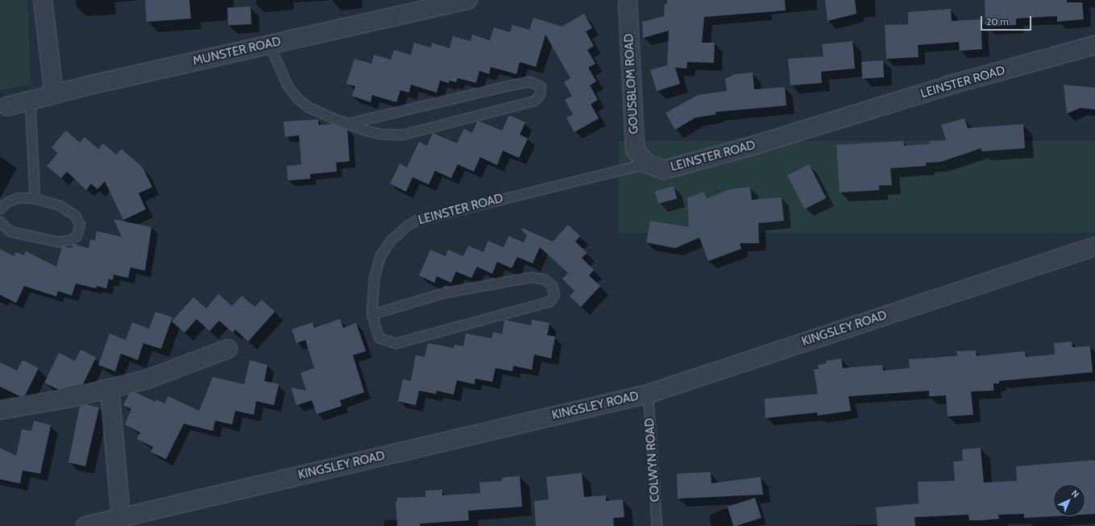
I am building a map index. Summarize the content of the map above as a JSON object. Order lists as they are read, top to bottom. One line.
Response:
{"streets":{"street":["MUNSTER ROAD","LEINSTER ROAD","GOUSBLOM ROAD","KINGSLEY ROAD"],"lane":["COLWYN ROAD"]},"crossings":[["LEINSTER ROAD","GOUSBLOM ROAD"],["KINGSLEY ROAD","COLWYN ROAD"]],"scale_bar":"20 m","north":"top right"}
